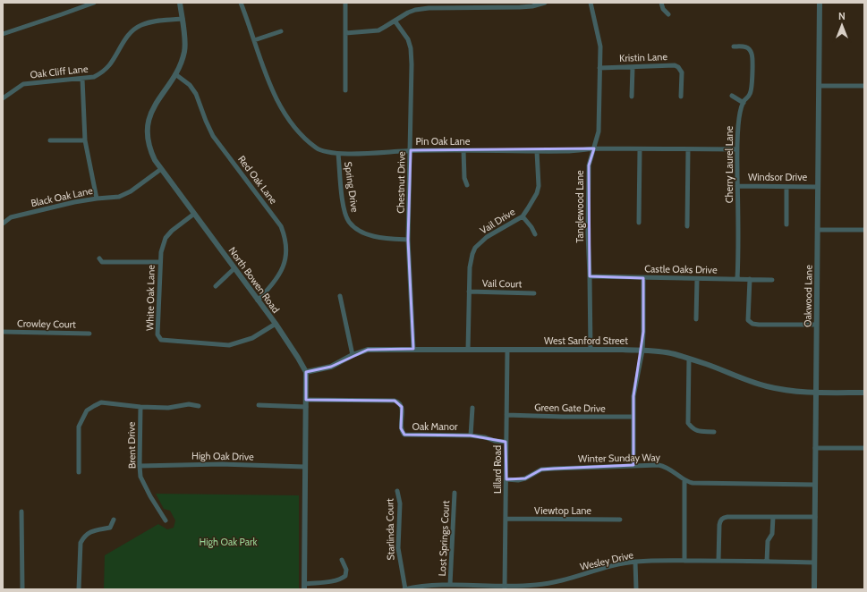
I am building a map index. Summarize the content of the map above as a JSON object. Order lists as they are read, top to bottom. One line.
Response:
{"streets":{"street":["Kristin Lane","Oak Cliff Lane","Pin Oak Lane","Cherry Laurel Lane","Windsor Drive","Red Oak Lane","Chestnut Drive","Spring Drive","Black Oak Lane","Tanglewood Lane","Vail Drive","Castle Oaks Drive","North Bowen Road","Vail Court","Oakwood Lane","White Oak Lane","Crowley Court","West Sanford Street","Green Gate Drive","Oak Manor","Brent Drive","High Oak Drive","Winter Sunday Way","Lillard Road","Viewtop Lane","Starlinda Court","Lost Springs Court","Wesley Drive"]},"crossings":[["Kristin Lane","Tanglewood Lane"],["Oak Cliff Lane","North Bowen Road"],["Pin Oak Lane","Cherry Laurel Lane"],["Pin Oak Lane","Chestnut Drive"],["Pin Oak Lane","Spring Drive"],["Pin Oak Lane","Tanglewood Lane"],["Pin Oak Lane","Vail Drive"],["Cherry Laurel Lane","Windsor Drive"],["Cherry Laurel Lane","Castle Oaks Drive"],["Windsor Drive","Oakwood Lane"],["Red Oak Lane","North Bowen Road"],["Chestnut Drive","Spring Drive"],["Chestnut Drive","West Sanford Street"],["Black Oak Lane","North Bowen Road"],["Tanglewood Lane","Castle Oaks Drive"],["Tanglewood Lane","West Sanford Street"],["Vail Drive","Vail Court"],["Vail Drive","West Sanford Street"],["North Bowen Road","White Oak Lane"],["North Bowen Road","West Sanford Street"],["North Bowen Road","Oak Manor"],["North Bowen Road","High Oak Drive"],["Oakwood Lane","West Sanford Street"],["Oakwood Lane","Wesley Drive"],["West Sanford Street","Lillard Road"],["Green Gate Drive","Lillard Road"],["Oak Manor","Lillard Road"],["Brent Drive","High Oak Drive"],["Winter Sunday Way","Lillard Road"],["Lillard Road","Viewtop Lane"],["Lillard Road","Wesley Drive"],["Starlinda Court","Wesley Drive"],["Lost Springs Court","Wesley Drive"]],"parks":["High Oak Park"],"north":"top"}
